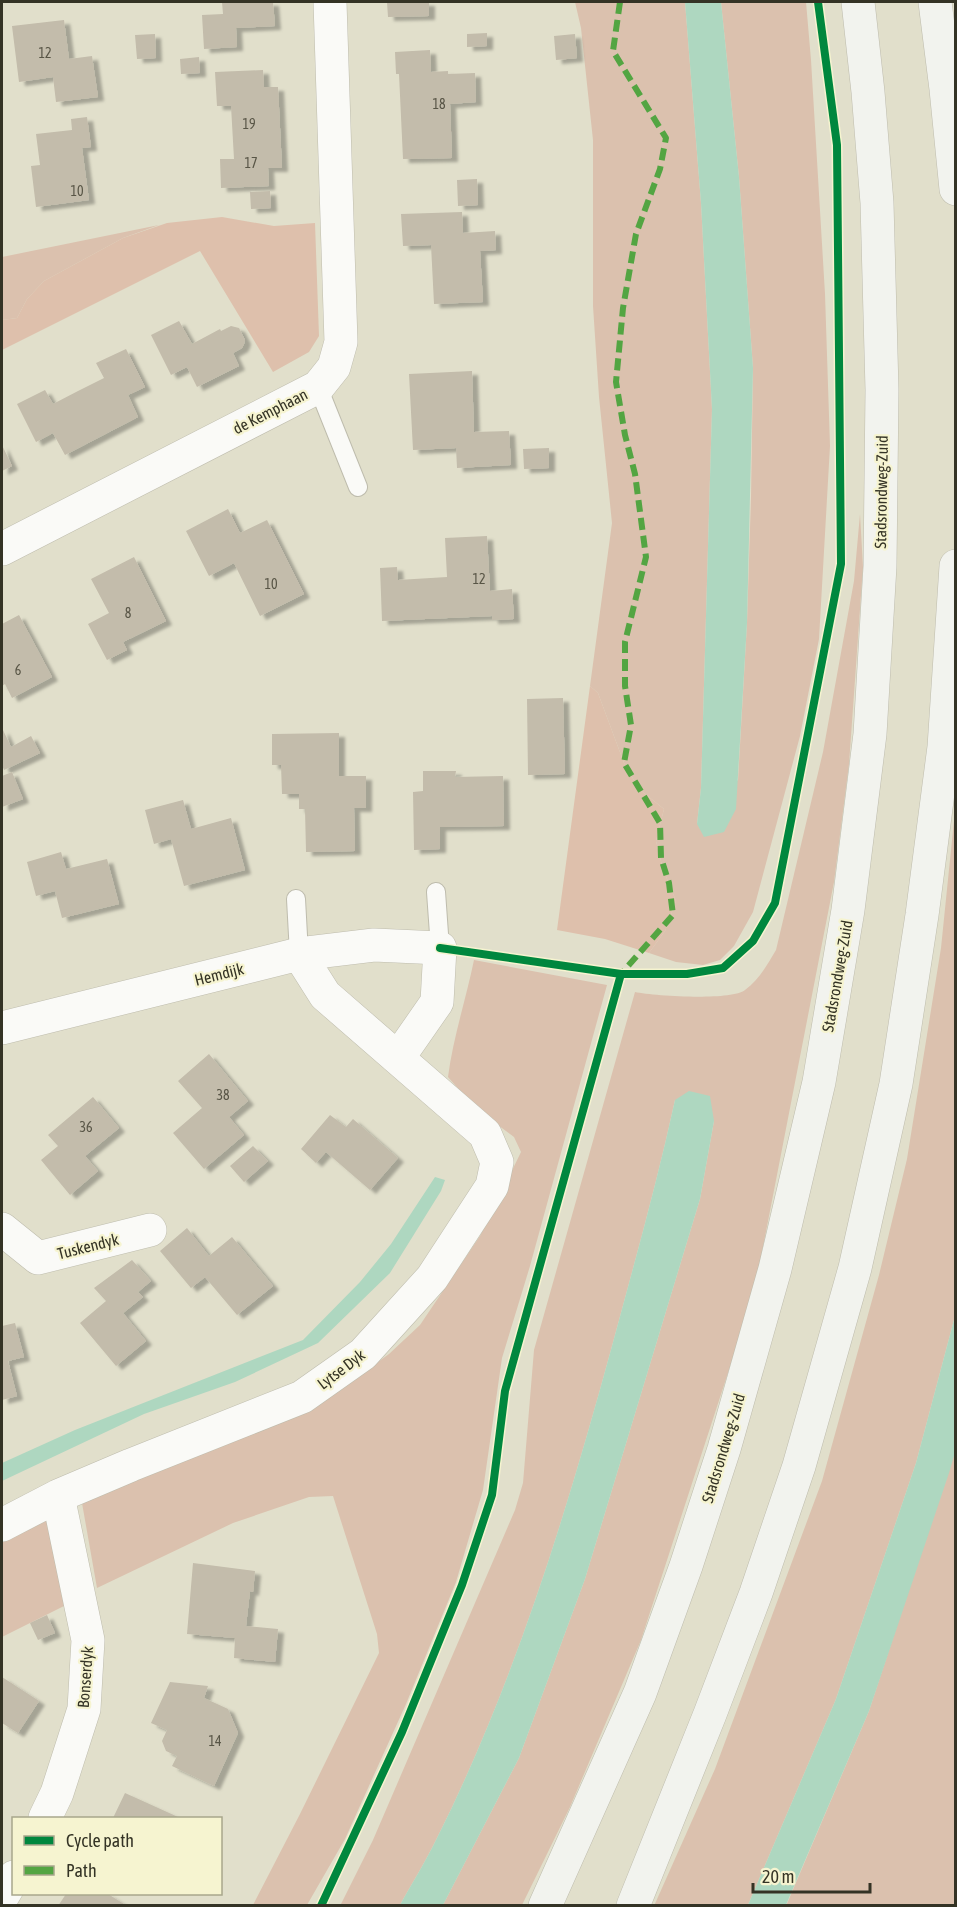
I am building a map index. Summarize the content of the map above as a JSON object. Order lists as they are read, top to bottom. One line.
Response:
{"streets":{"main road":["Stadsrondweg-Zuid"],"street":["de Kemphaan","Hemdijk","Tuskendyk","Lytse Dyk","Bonserdyk"]},"crossings":[["Hemdijk","Lytse Dyk"],["Lytse Dyk","Bonserdyk"]],"house_numbers":["12","18","19","17","10","12","10","8","6","38","36","14"],"legend":["Cycle path","Path"],"scale_bar":"20 m"}
